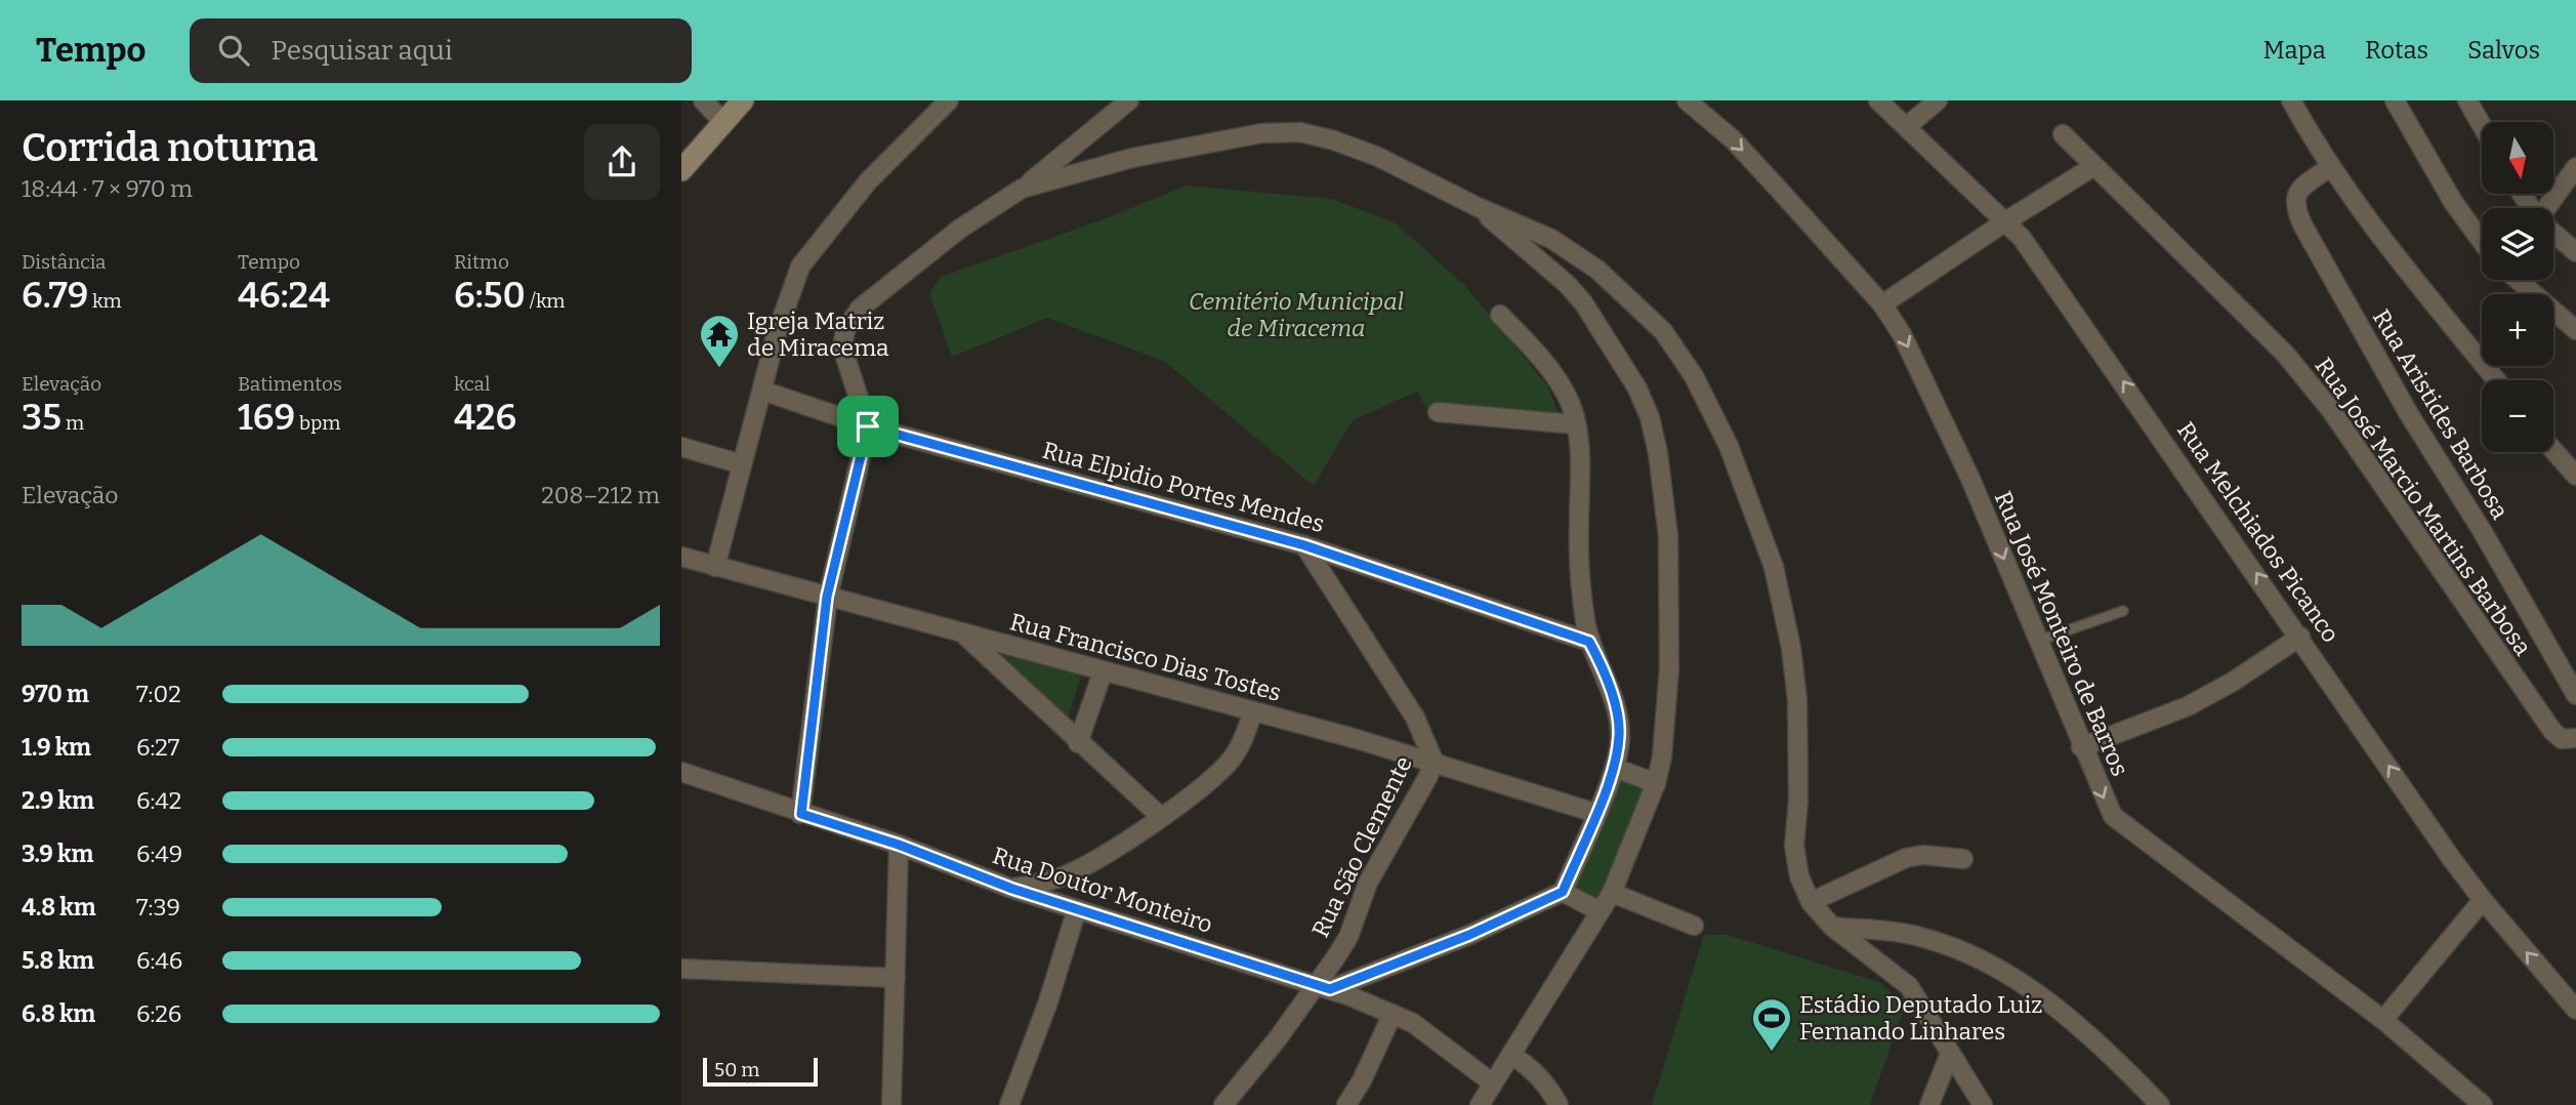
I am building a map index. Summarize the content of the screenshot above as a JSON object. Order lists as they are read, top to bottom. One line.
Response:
{"streets":{"street":["Rua Aristides Barbosa","Rua Elpidio Portes Mendes","Rua José Marcio Martins Barbosa","Rua Melchiados Picanco","Rua José Monteiro de Barros","Rua Francisco Dias Tostes","Rua São Clemente","Rua Doutor Monteiro"]},"crossings":[["Rua Elpidio Portes Mendes","Rua São Clemente"],["Rua Francisco Dias Tostes","Rua São Clemente"],["Rua São Clemente","Rua Doutor Monteiro"]],"one_way":["Rua Melchiados Picanco","Rua José Monteiro de Barros"],"parks":["Cemitério Municipal de Miracema"],"places":{"temple":["Igreja Matriz de Miracema"],"sports":["Estádio Deputado Luiz Fernando Linhares"]},"scale_bar":"50 m","north":"bottom","page":{"header":"Tempo","search":"Pesquisar aqui","nav":["Mapa","Rotas","Salvos"],"heading":["Corrida noturna","18:44 · 7 × 970 m"],"map_buttons":["+","−"],"stats":[["Distância","6.79 km"],["Tempo","46:24"],["Ritmo","6:50 /km"],["Elevação","35 m"],["Batimentos","169 bpm"],["kcal","426"]],"chart":["Elevação","208–212 m"],"list":[{"name":"970 m","note":"7:02"},{"name":"1.9 km","note":"6:27"},{"name":"2.9 km","note":"6:42"},{"name":"3.9 km","note":"6:49"},{"name":"4.8 km","note":"7:39"},{"name":"5.8 km","note":"6:46"},{"name":"6.8 km","note":"6:26"}],"scale":"50 m"}}
